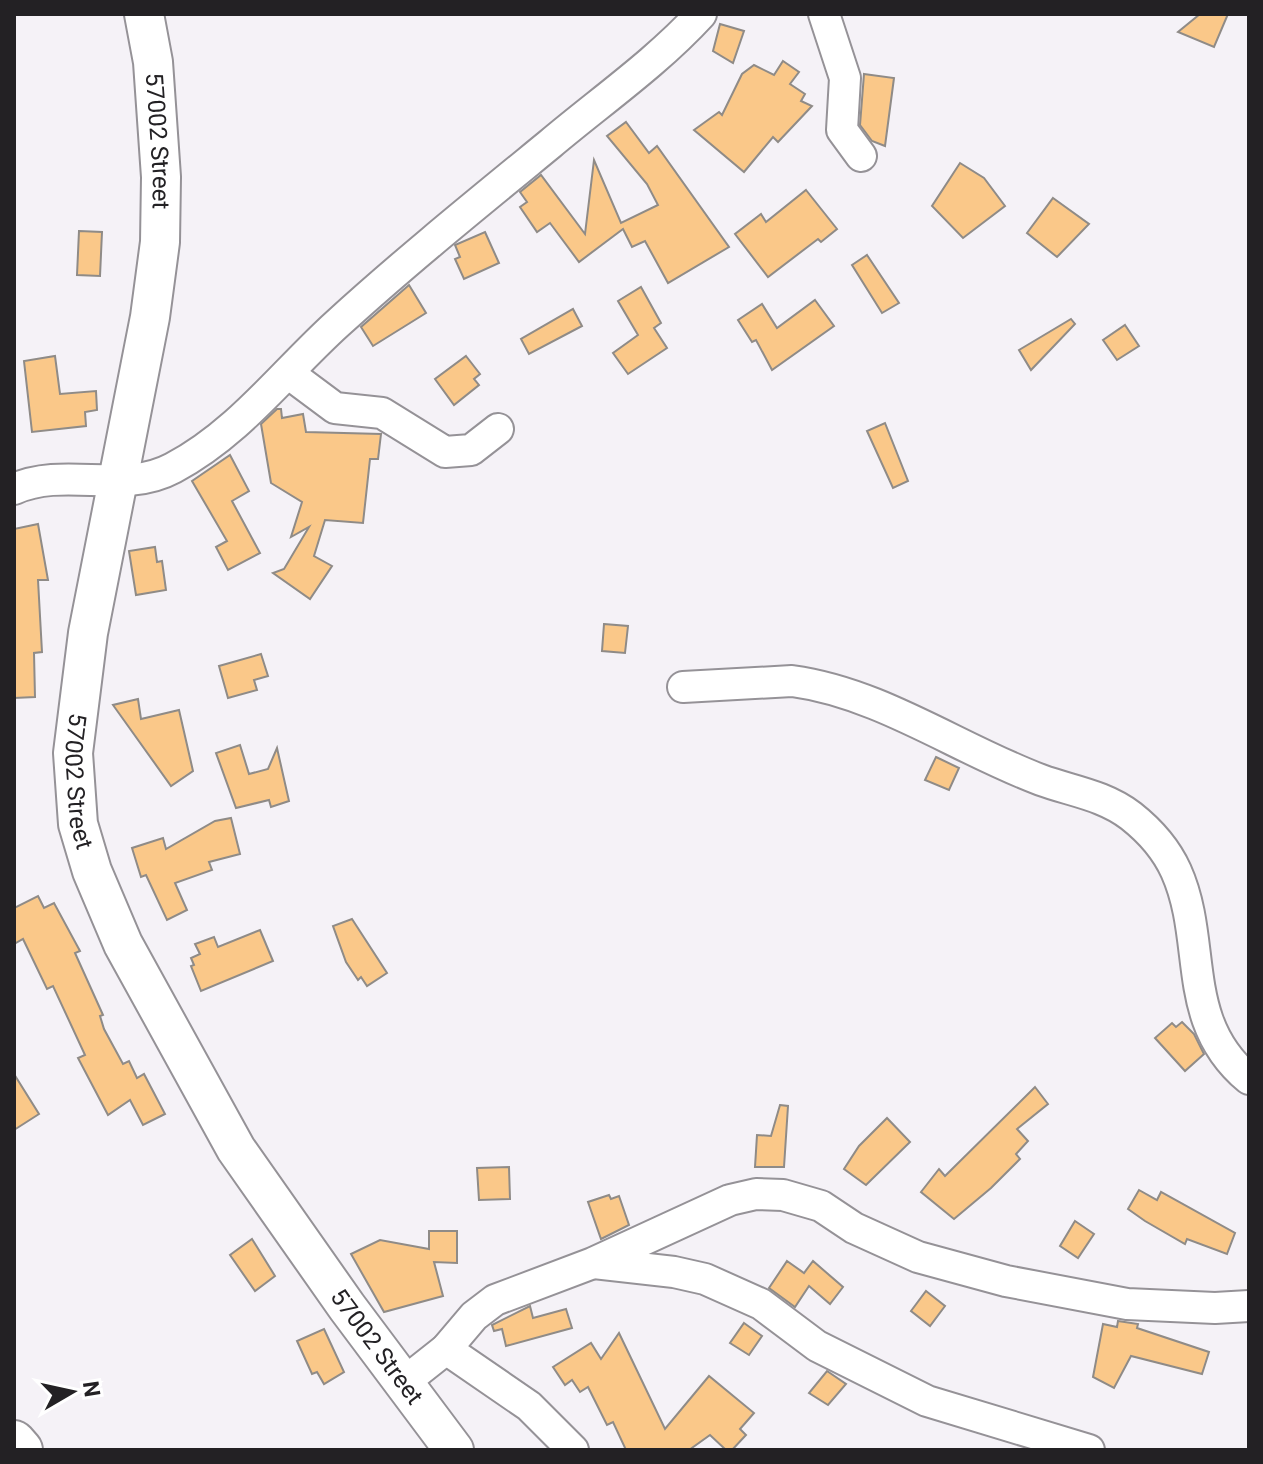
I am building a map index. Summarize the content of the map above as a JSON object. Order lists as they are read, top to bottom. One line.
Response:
{"streets":{"street":["57002 Street"]},"north":"right"}
